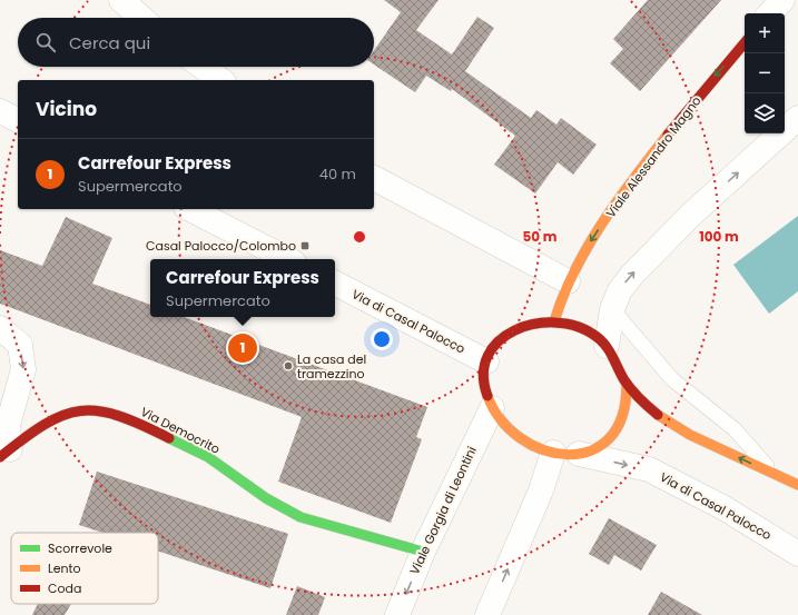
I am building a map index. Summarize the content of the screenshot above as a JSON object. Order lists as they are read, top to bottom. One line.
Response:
{"streets":{"street":["Viale Alessandro Magno","Via di Casal Palocco","Via Democrito","Viale Gorgia di Leontini"]},"crossings":[["Viale Alessandro Magno","Via di Casal Palocco"],["Viale Alessandro Magno","Viale Gorgia di Leontini"],["Via di Casal Palocco","Viale Gorgia di Leontini"],["Via Democrito","Viale Gorgia di Leontini"]],"places":{"transit":["Casal Palocco/Colombo"],"other":["La casa del tramezzino"]},"legend":["Scorrevole","Lento","Coda"],"page":{"map_buttons":["+","−"],"search":"Cerca qui","heading":"Vicino","list":[{"mark":"1","name":"Carrefour Express","note":"Supermercato","value":"40 m"}],"popup":["Carrefour Express","Supermercato"],"pins":"1"},"rings":["50 m","100 m"]}
